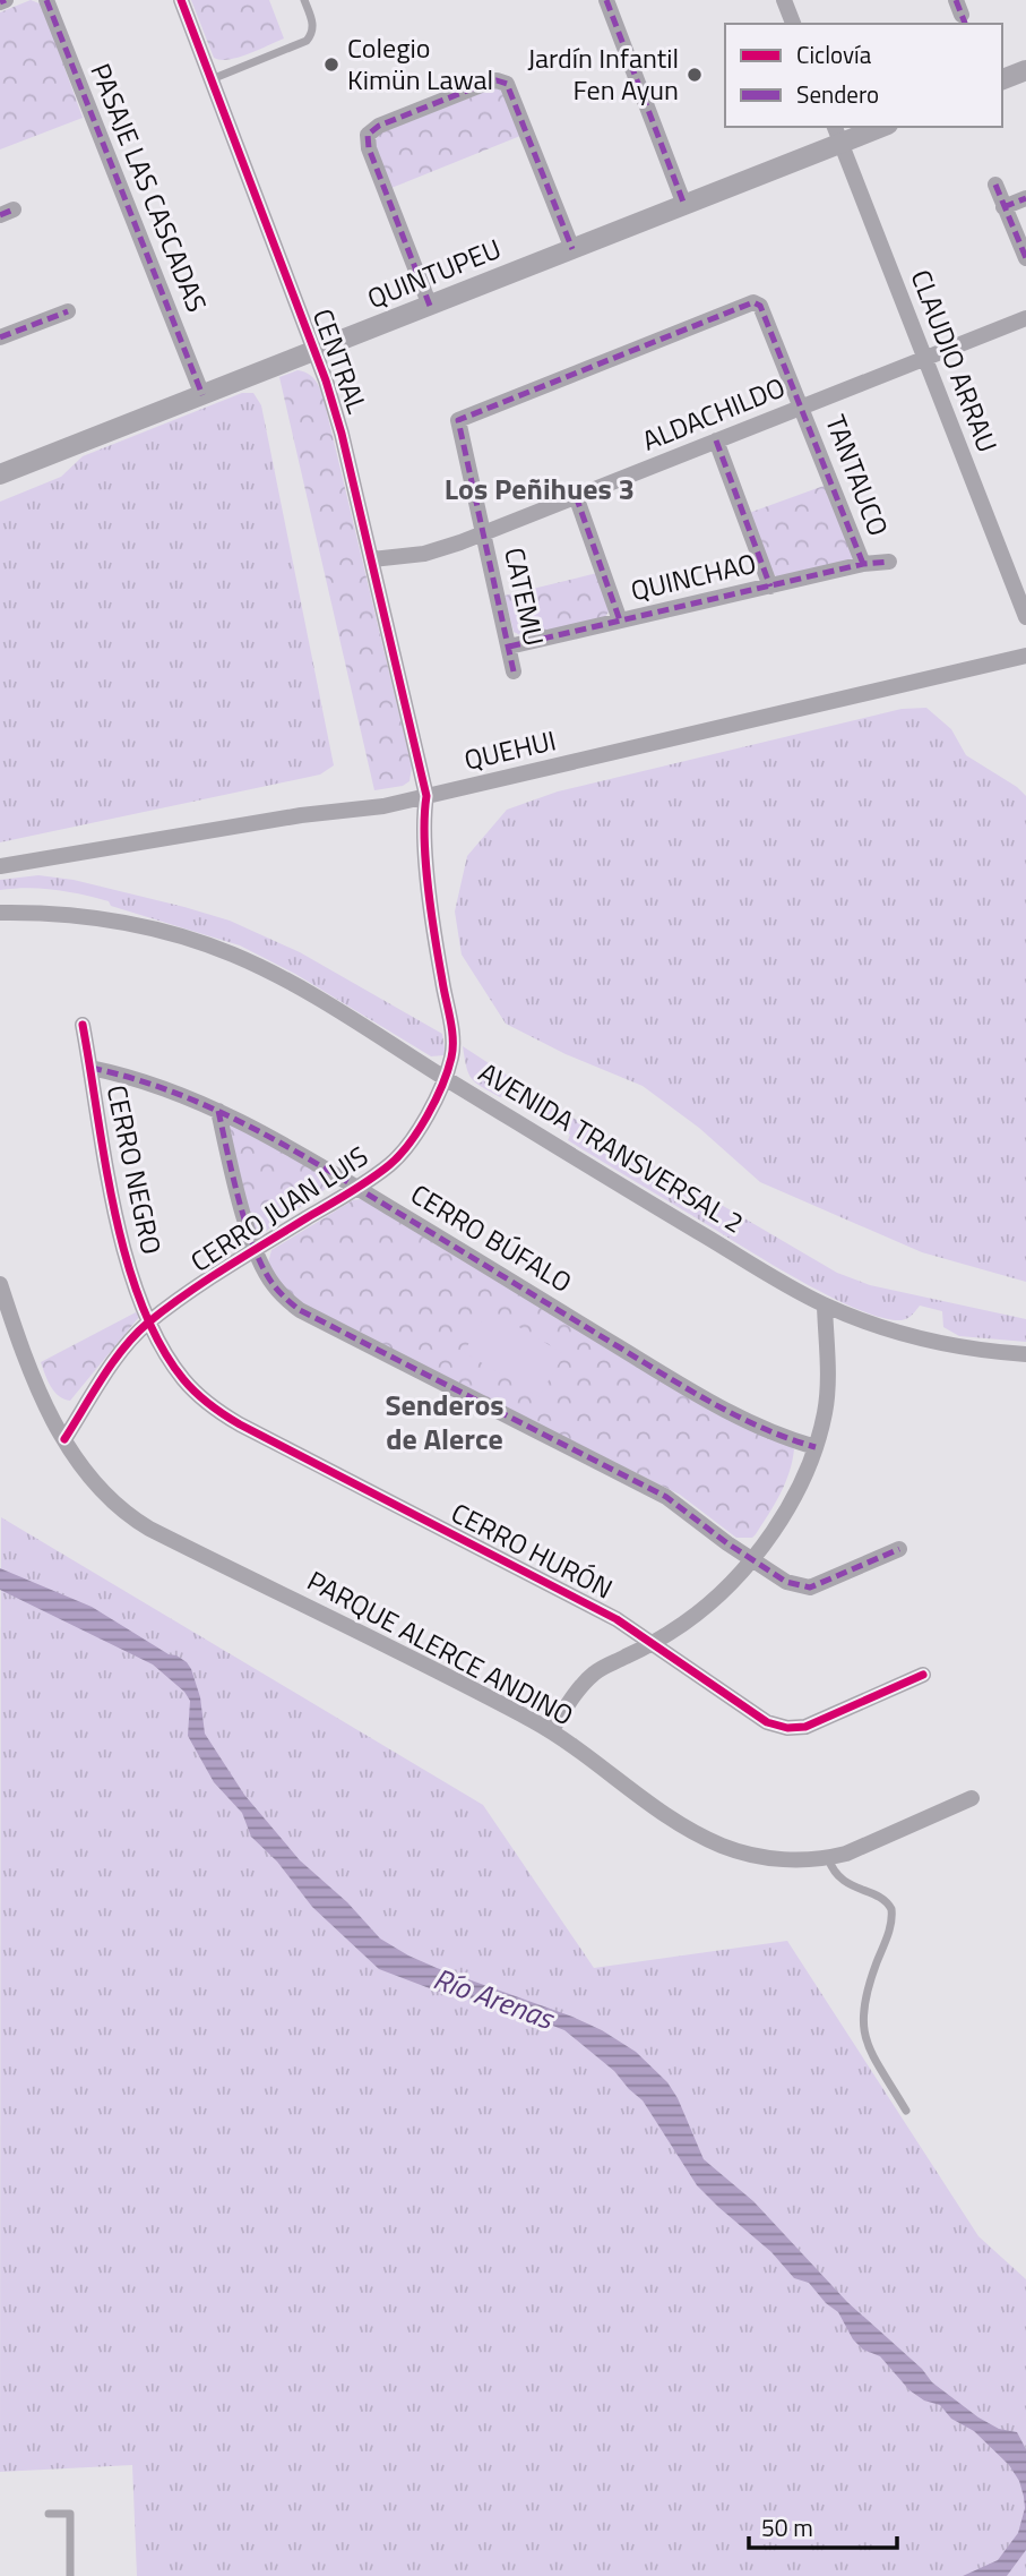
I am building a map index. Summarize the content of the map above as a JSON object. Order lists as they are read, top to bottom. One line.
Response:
{"streets":{"street":["PASAJE LAS CASCADAS","QUINTUPEU","CENTRAL","CLAUDIO ARRAU","ALDACHILDO","TANTAUCO","QUINCHAO","CATEMU","QUEHUI","AVENIDA TRANSVERSAL 2","CERRO NEGRO","CERRO JUAN LUIS","CERRO BÚFALO","CERRO HURÓN","PARQUE ALERCE ANDINO"]},"crossings":[["PASAJE LAS CASCADAS","QUINTUPEU"],["QUINTUPEU","CENTRAL"],["QUINTUPEU","CLAUDIO ARRAU"],["CENTRAL","ALDACHILDO"],["CENTRAL","QUEHUI"],["CENTRAL","CERRO JUAN LUIS"],["CLAUDIO ARRAU","ALDACHILDO"],["ALDACHILDO","TANTAUCO"],["ALDACHILDO","CATEMU"],["TANTAUCO","QUINCHAO"],["TANTAUCO","CATEMU"],["QUINCHAO","CATEMU"],["QUEHUI","CERRO JUAN LUIS"],["AVENIDA TRANSVERSAL 2","CERRO JUAN LUIS"],["CERRO NEGRO","CERRO JUAN LUIS"],["CERRO NEGRO","CERRO BÚFALO"],["CERRO NEGRO","CERRO HURÓN"],["CERRO JUAN LUIS","CERRO BÚFALO"],["CERRO JUAN LUIS","CERRO HURÓN"],["CERRO JUAN LUIS","PARQUE ALERCE ANDINO"]],"districts":["Los Peñihues 3","Senderos de Alerce"],"water":["Río Arenas"],"places":["Colegio Kimün Lawal","Jardín Infantil Fen Ayun"],"legend":["Ciclovía","Sendero"],"scale_bar":"50 m"}
